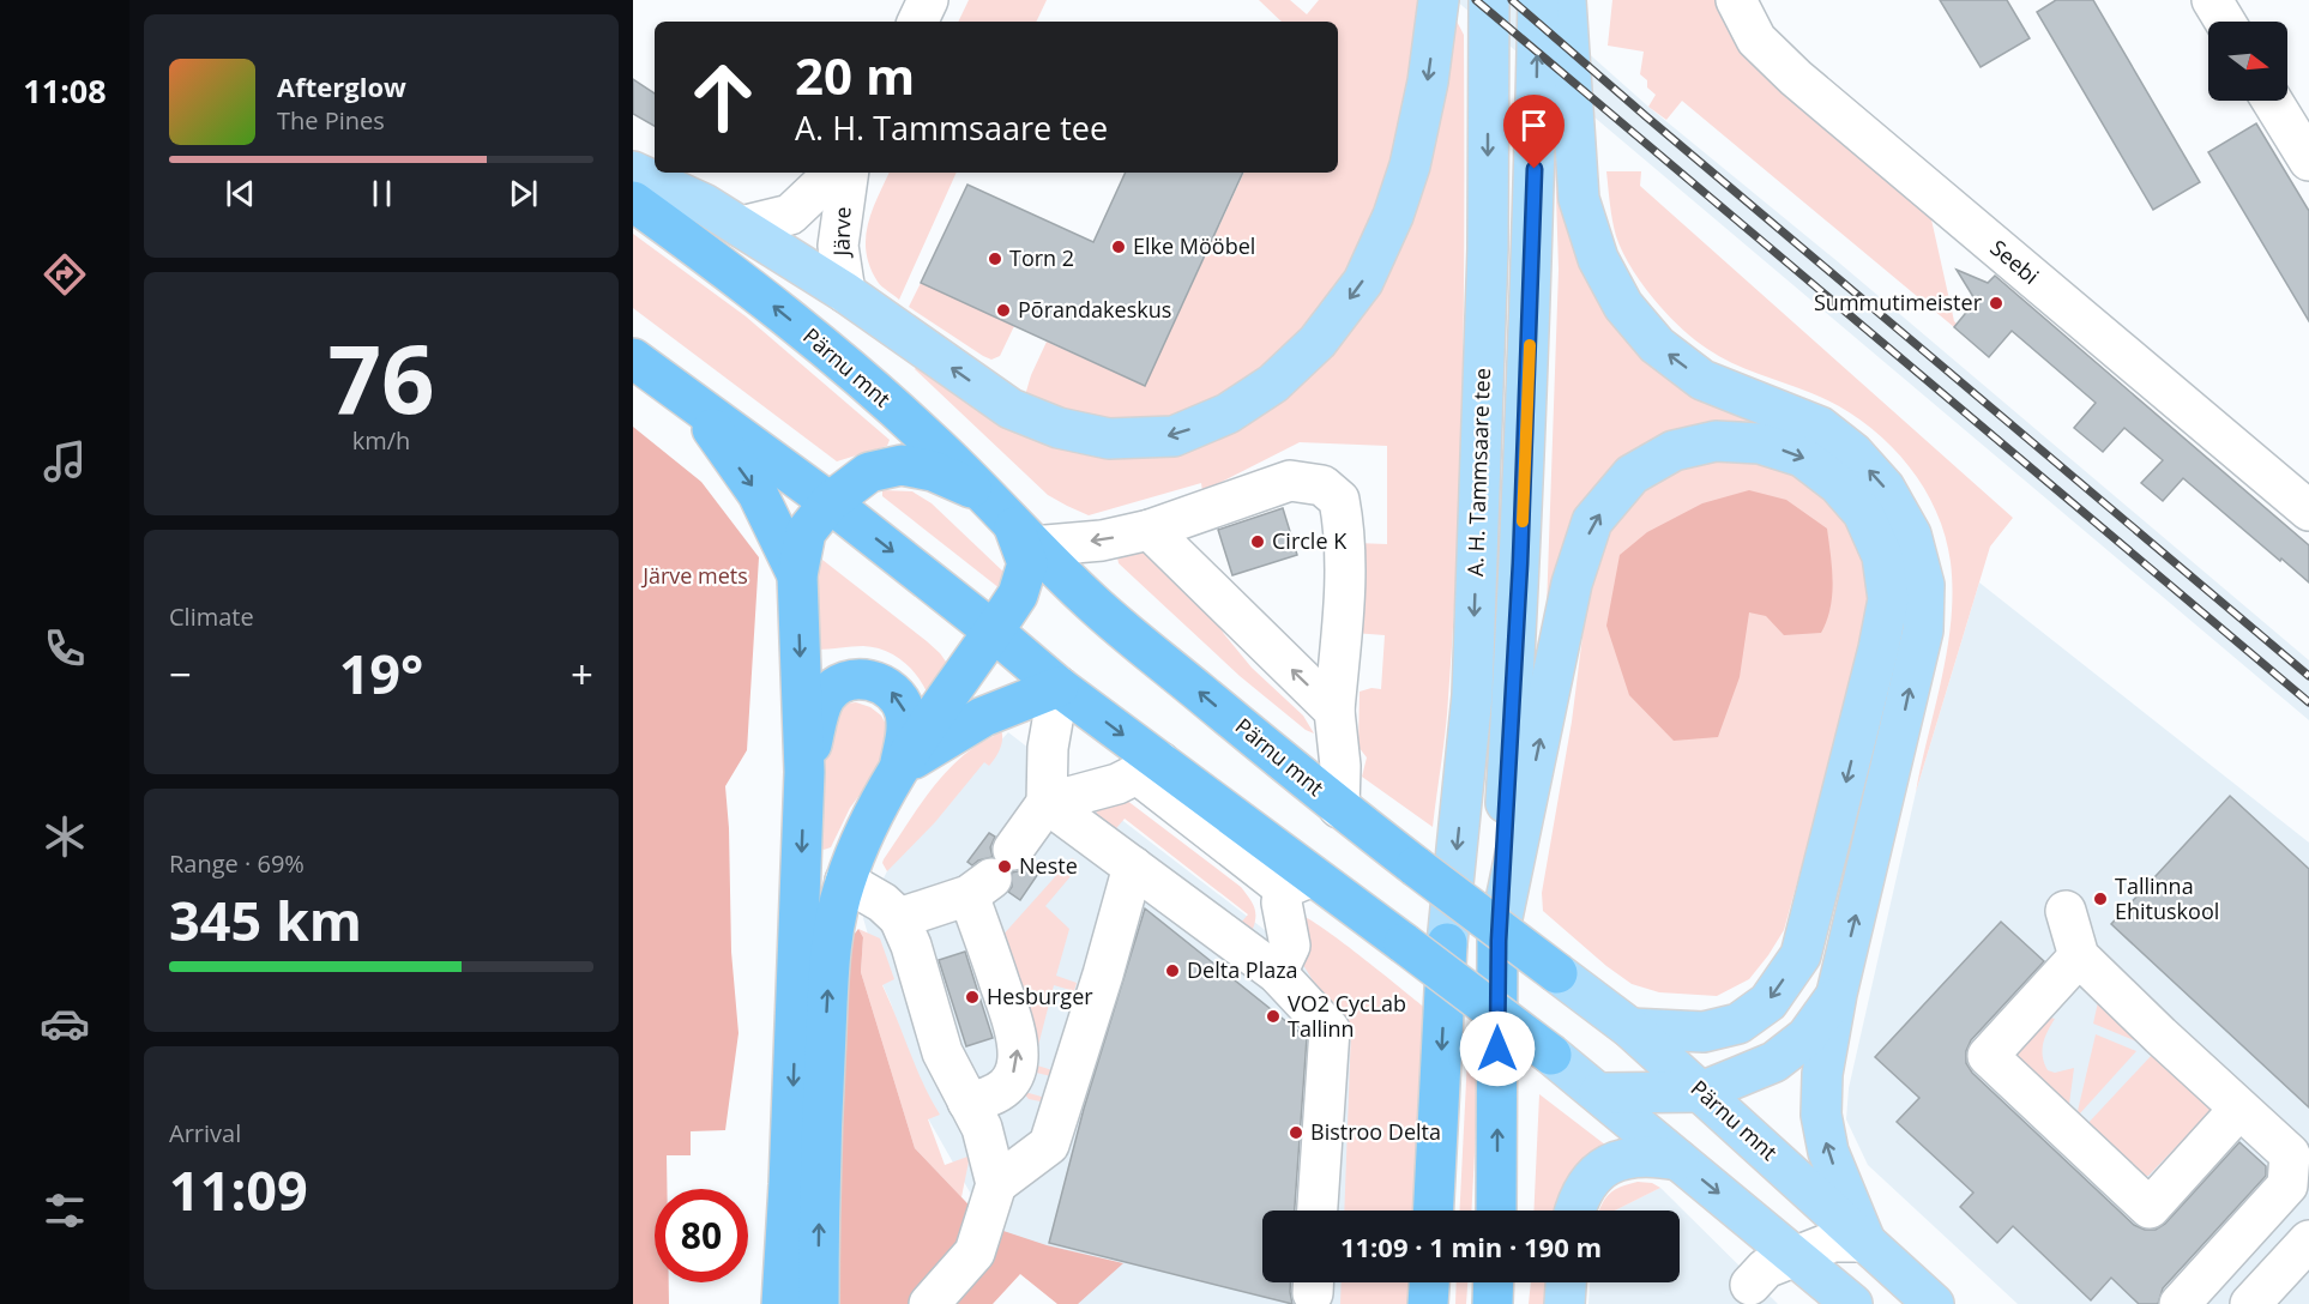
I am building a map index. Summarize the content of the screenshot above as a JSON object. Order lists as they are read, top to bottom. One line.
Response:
{"streets":{"highway":["Pärnu mnt"],"main road":["A. H. Tammsaare tee"],"street":["Järve","Seebi"]},"parks":["Järve mets"],"places":["Elke Mööbel","Torn 2","Summutimeister","Põrandakeskus","Circle K","Neste","Tallinna Ehituskool","Delta Plaza","Hesburger","VO2 CycLab Tallinn","Bistroo Delta"],"north":"right","page":{"tabs":"11:08","turn":["20 m","A. H. Tammsaare tee"],"song":["Afterglow","The Pines"],"tile":[["76","km/h"],"Climate",["Range · 69%","345 km"],["Arrival","11:09"]],"heat":["−","19°","+"],"limit":"80","trip":"11:09 · 1 min · 190 m"}}
